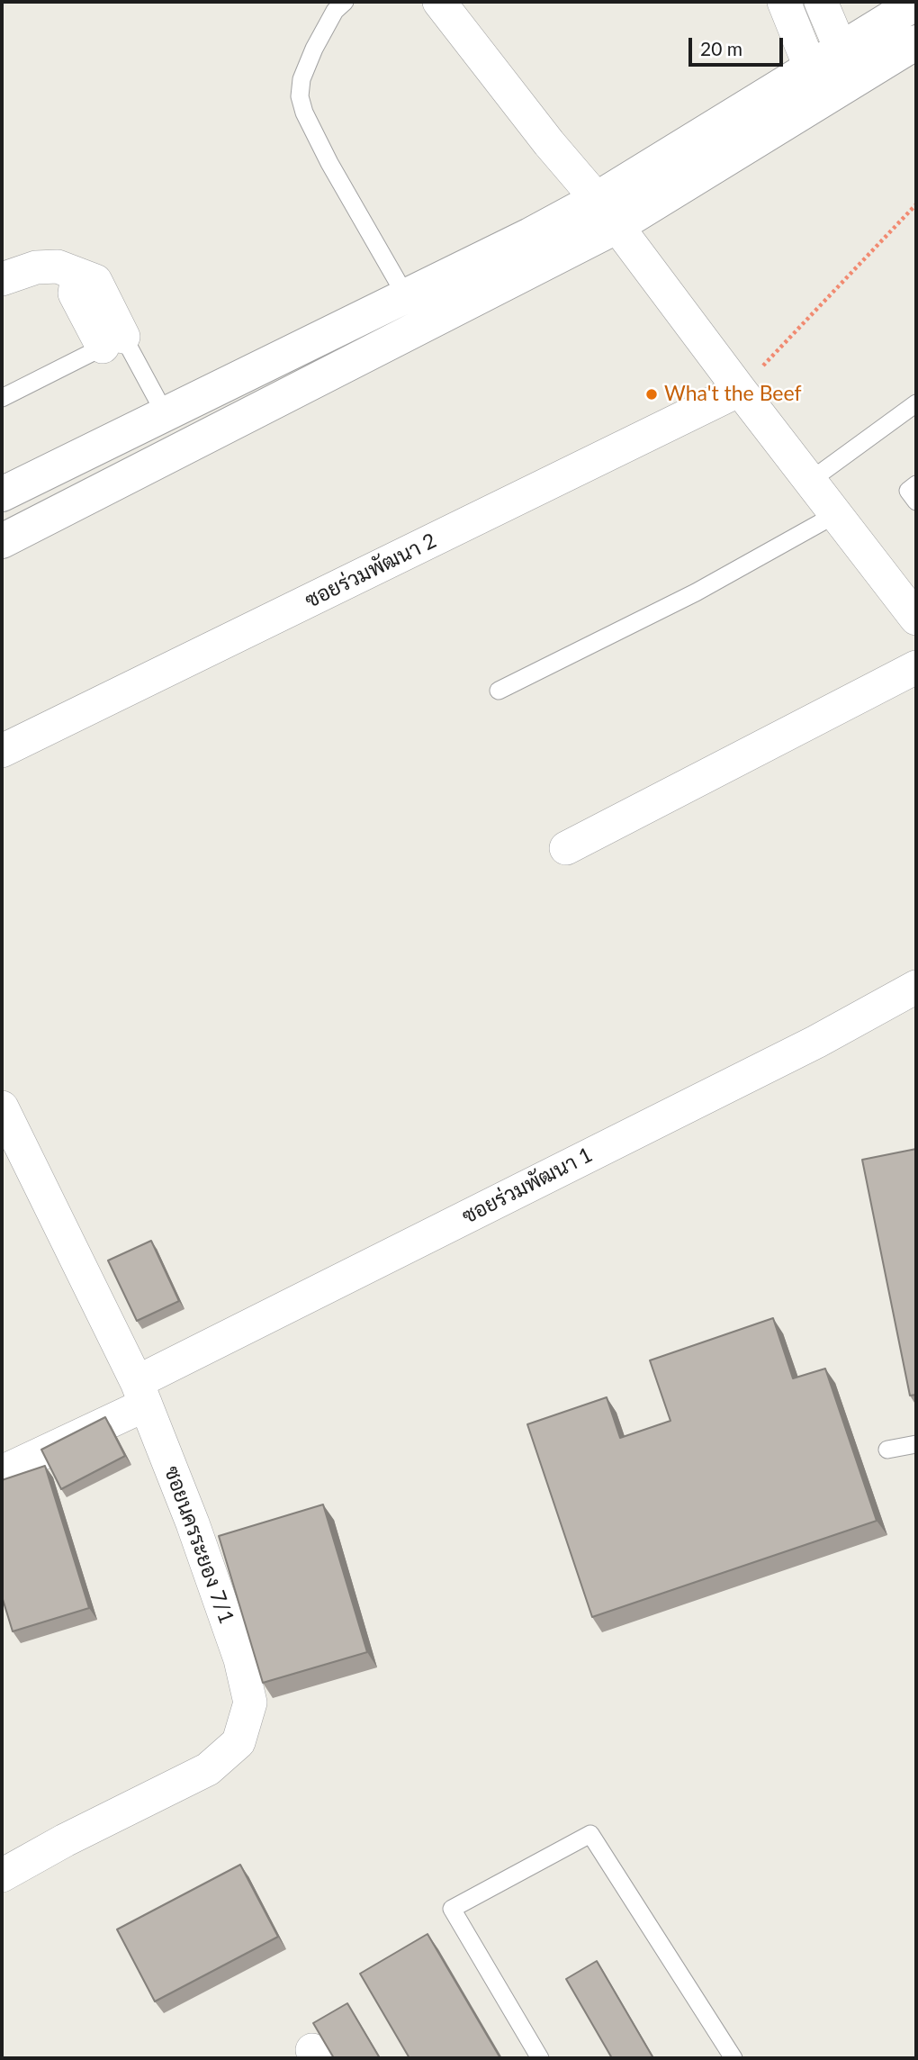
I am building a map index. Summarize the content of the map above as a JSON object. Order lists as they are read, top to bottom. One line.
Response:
{"streets":{"street":["ซอยร่วมพัฒนา 2","ซอยร่วมพัฒนา 1","ซอยนครระยอง 7/1"]},"crossings":[["ซอยร่วมพัฒนา 1","ซอยนครระยอง 7/1"]],"places":["Wha't the Beef"],"scale_bar":"20 m"}
